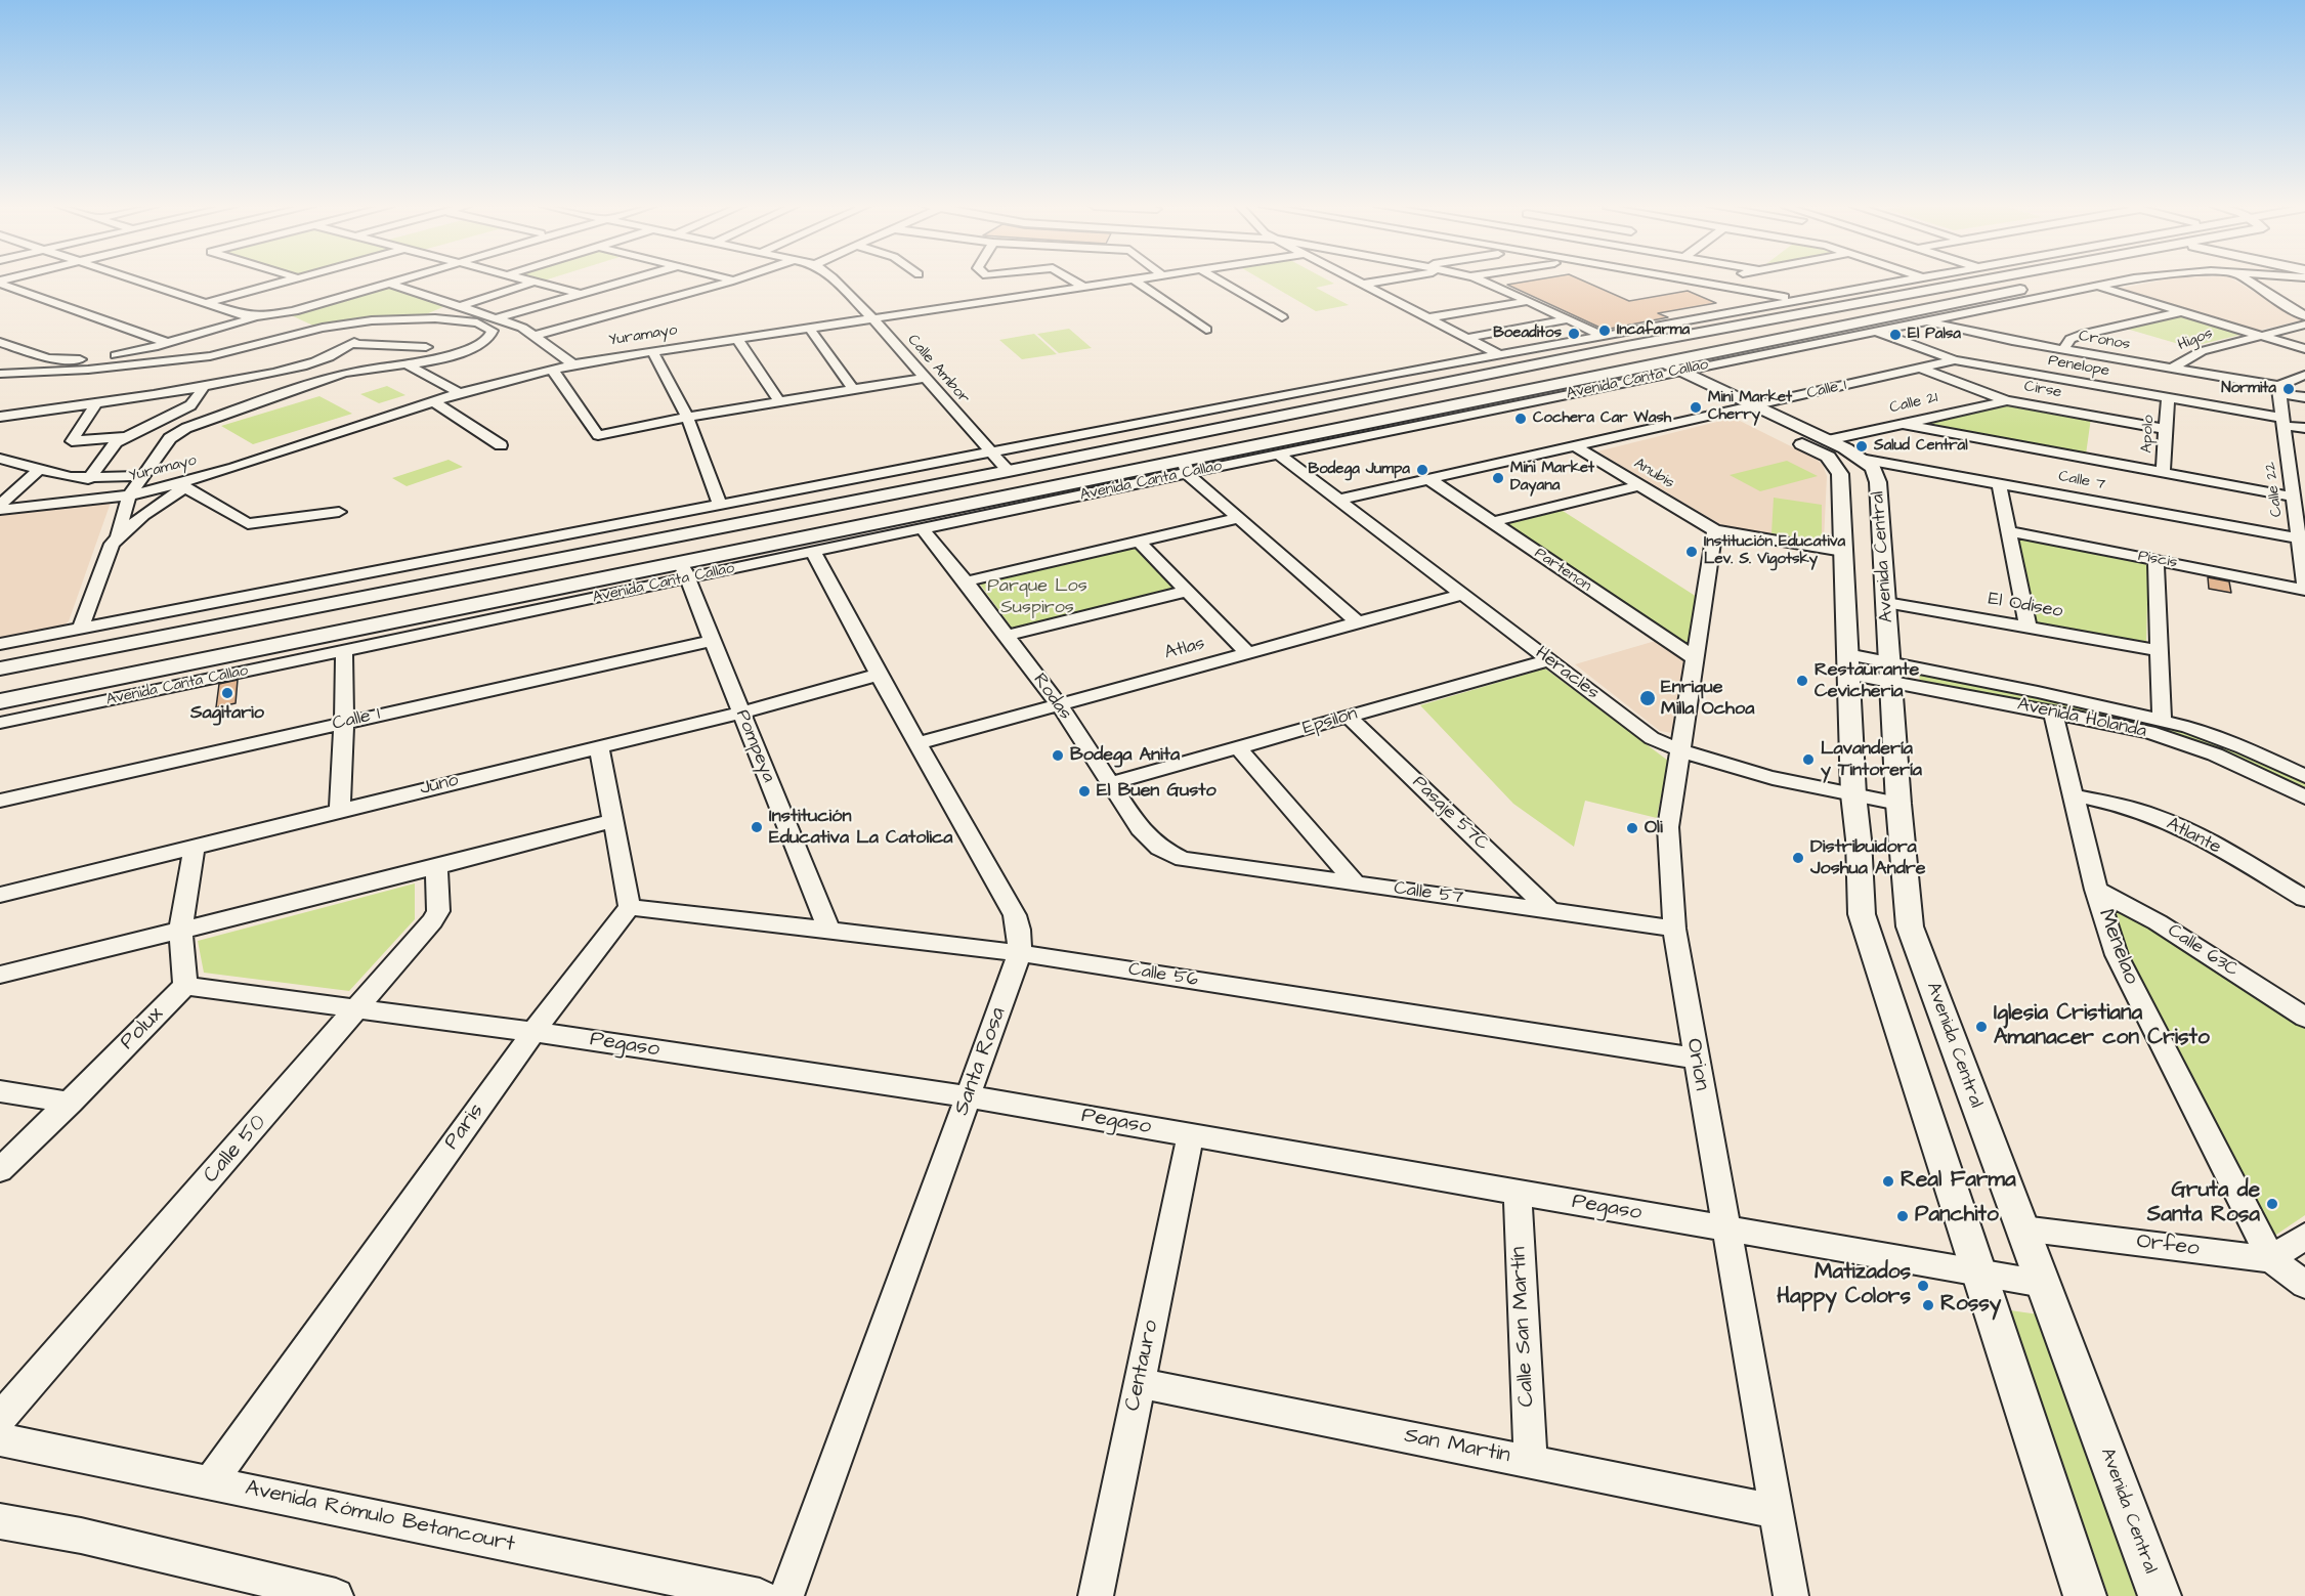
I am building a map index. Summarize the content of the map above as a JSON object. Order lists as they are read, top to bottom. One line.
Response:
{"streets":{"main road":["Avenida Canta Callao","Avenida Central"],"street":["Yuramayo","Higos","Cronos","Penelope","Calle Ambor","Calle 1","Cirse","Calle 21","Apolo","Anubis","Calle 7","Calle 22","Piscis","Partenon","El Odiseo","Atlas","Heracles","Rodas","Avenida Holanda","Epsilon","Pompeya","Juno","Pasaje 57C","Atlante","Calle 57","Menelao","Calle 63C","Calle 56","Polux","Pegaso","Santa Rosa","Orion","Paris","Calle 50","Orfeo","Calle San Martín","Centauro","San Martin","Avenida Rómulo Betancourt"]},"crossings":[["Yuramayo","Calle Ambor"],["Higos","Cronos"],["Cronos","Avenida Canta Callao"],["Cronos","Calle 22"],["Penelope","Avenida Canta Callao"],["Penelope","Calle 1"],["Penelope","Apolo"],["Penelope","Calle 22"],["Calle Ambor","Avenida Canta Callao"],["Avenida Canta Callao","Avenida Central"],["Avenida Canta Callao","Heracles"],["Avenida Canta Callao","Rodas"],["Avenida Canta Callao","Pompeya"],["Avenida Canta Callao","Santa Rosa"],["Calle 1","Cirse"],["Calle 1","Anubis"],["Calle 1","Avenida Central"],["Calle 1","Partenon"],["Calle 1","Heracles"],["Calle 1","Pompeya"],["Cirse","Calle 21"],["Cirse","Apolo"],["Calle 21","Avenida Central"],["Anubis","Orion"],["Calle 7","Calle 22"],["Calle 7","Avenida Central"],["Calle 22","Piscis"],["Avenida Central","El Odiseo"],["Avenida Central","Heracles"],["Avenida Central","Avenida Holanda"],["Avenida Central","Pegaso"],["Avenida Central","Orfeo"],["Partenon","Orion"],["Atlas","Heracles"],["Atlas","Rodas"],["Atlas","Santa Rosa"],["Heracles","Epsilon"],["Heracles","Orion"],["Rodas","Epsilon"],["Rodas","Calle 57"],["Avenida Holanda","Menelao"],["Epsilon","Pasaje 57C"],["Pompeya","Juno"],["Pompeya","Calle 56"],["Juno","Santa Rosa"],["Pasaje 57C","Calle 57"],["Atlante","Menelao"],["Calle 57","Orion"],["Menelao","Calle 63C"],["Menelao","Orfeo"],["Calle 56","Santa Rosa"],["Calle 56","Orion"],["Calle 56","Paris"],["Polux","Pegaso"],["Pegaso","Santa Rosa"],["Pegaso","Orion"],["Pegaso","Paris"],["Pegaso","Calle 50"],["Pegaso","Calle San Martín"],["Pegaso","Centauro"],["Orion","San Martin"],["Paris","Avenida Rómulo Betancourt"],["Calle San Martín","San Martin"],["Centauro","San Martin"]],"parks":["Parque Los Suspiros"],"places":["Incafarma","Boeaditos","El Palsa","Normita","Mini Market Cherry","Cochera Car Wash","Salud Central","Bodega Jumpa","Mini Market Dayana","Institución Educativa Lev. S. Vigotsky","Restaurante Cevicheria","Sagitario","Enrique Milla Ochoa","Bodega Anita","Lavandería y Tintorería","El Buen Gusto","Institución Educativa La Catolica","Oli","Distribuidora Joshua Andre","Iglesia Cristiana Amanacer con Cristo","Real Farma","Gruta de Santa Rosa","Panchito","Matizados Happy Colors","Rossy"]}
